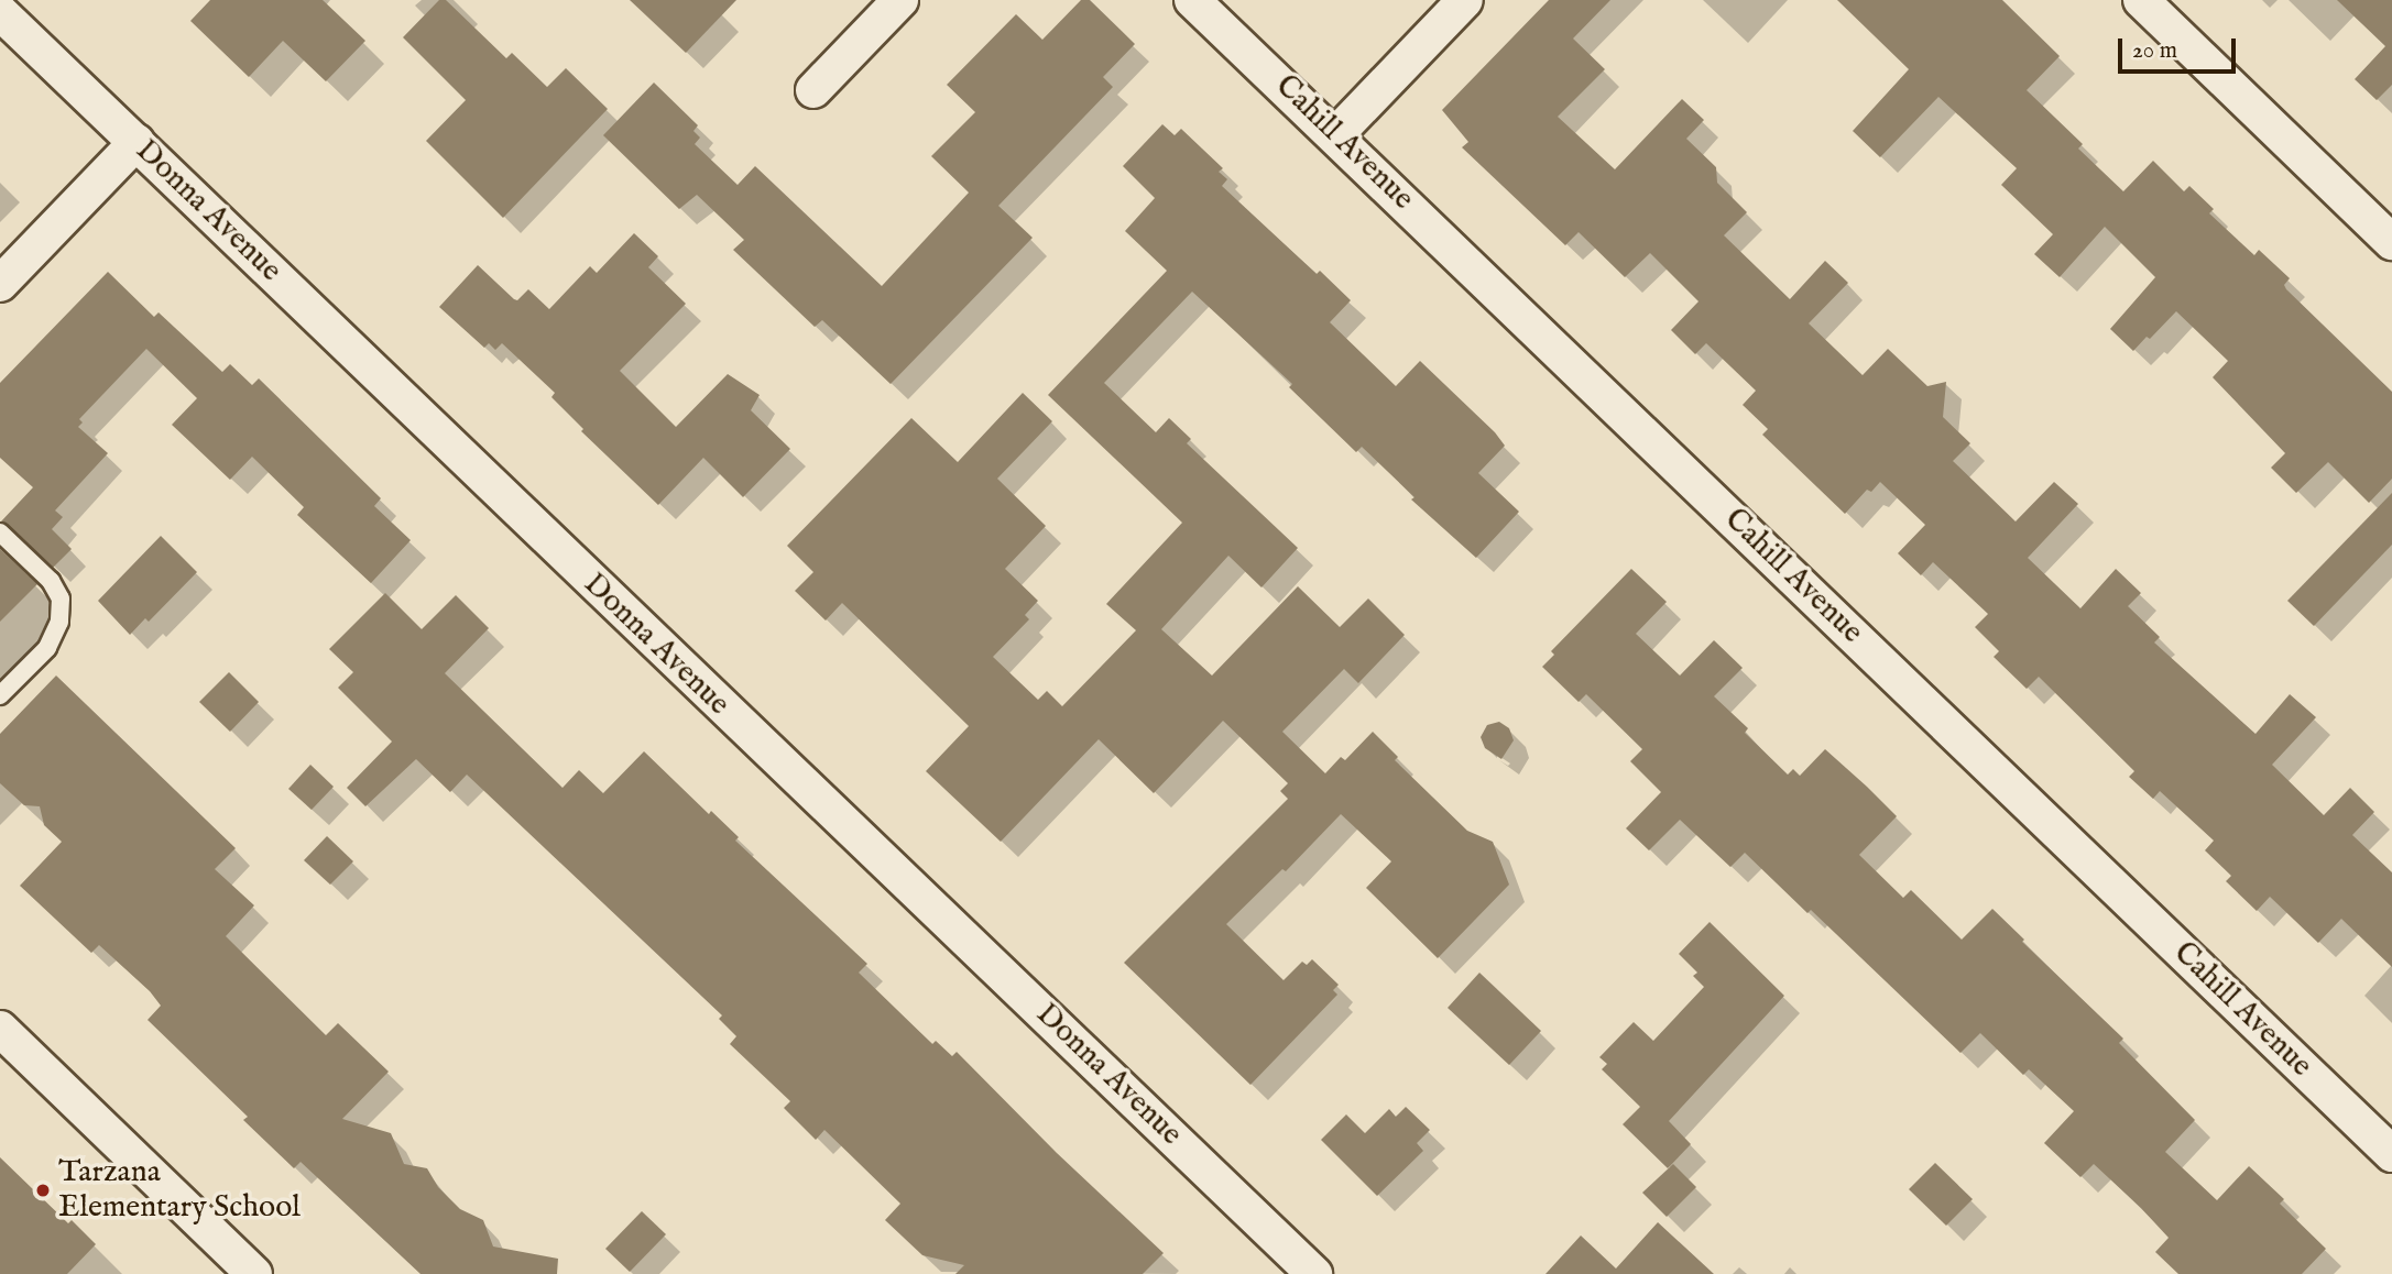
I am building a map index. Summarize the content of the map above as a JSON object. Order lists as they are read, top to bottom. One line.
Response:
{"streets":{"street":["Cahill Avenue","Donna Avenue"]},"places":["Tarzana Elementary School"],"scale_bar":"20 m"}
